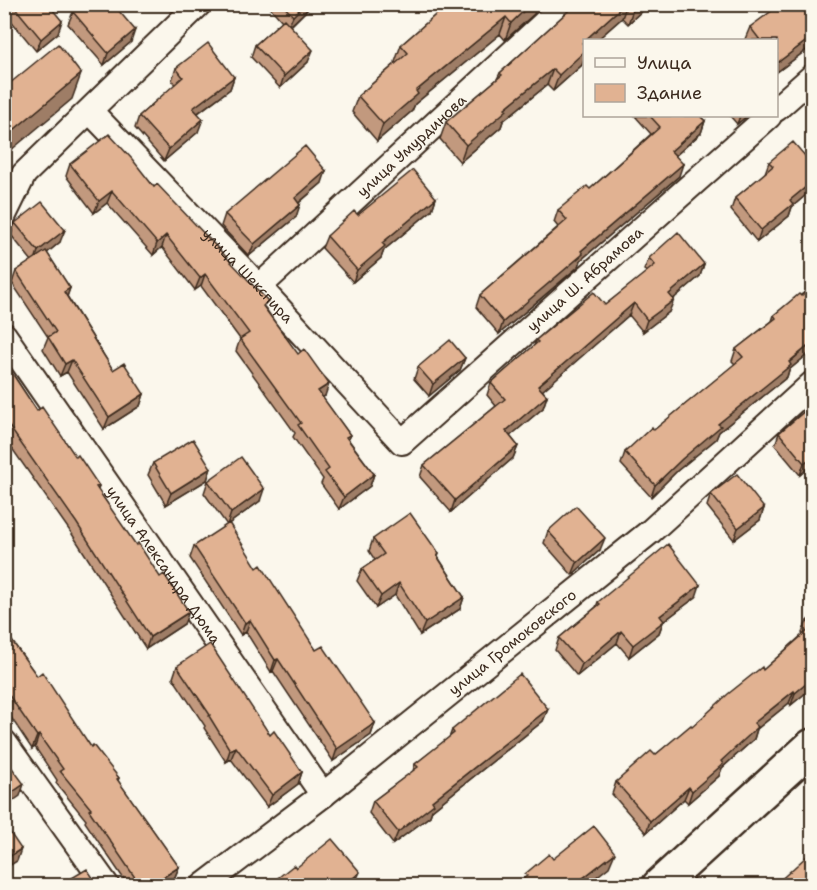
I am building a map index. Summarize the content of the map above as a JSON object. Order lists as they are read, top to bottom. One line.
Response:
{"streets":{"street":["улица Умурдинова","улица Шекспира","улица Ш. Абрамова","улица Александра Дюма","улица Громоковского"]},"crossings":[["улица Умурдинова","улица Шекспира"],["улица Шекспира","улица Ш. Абрамова"],["улица Александра Дюма","улица Громоковского"]],"legend":["Улица","Здание"]}
